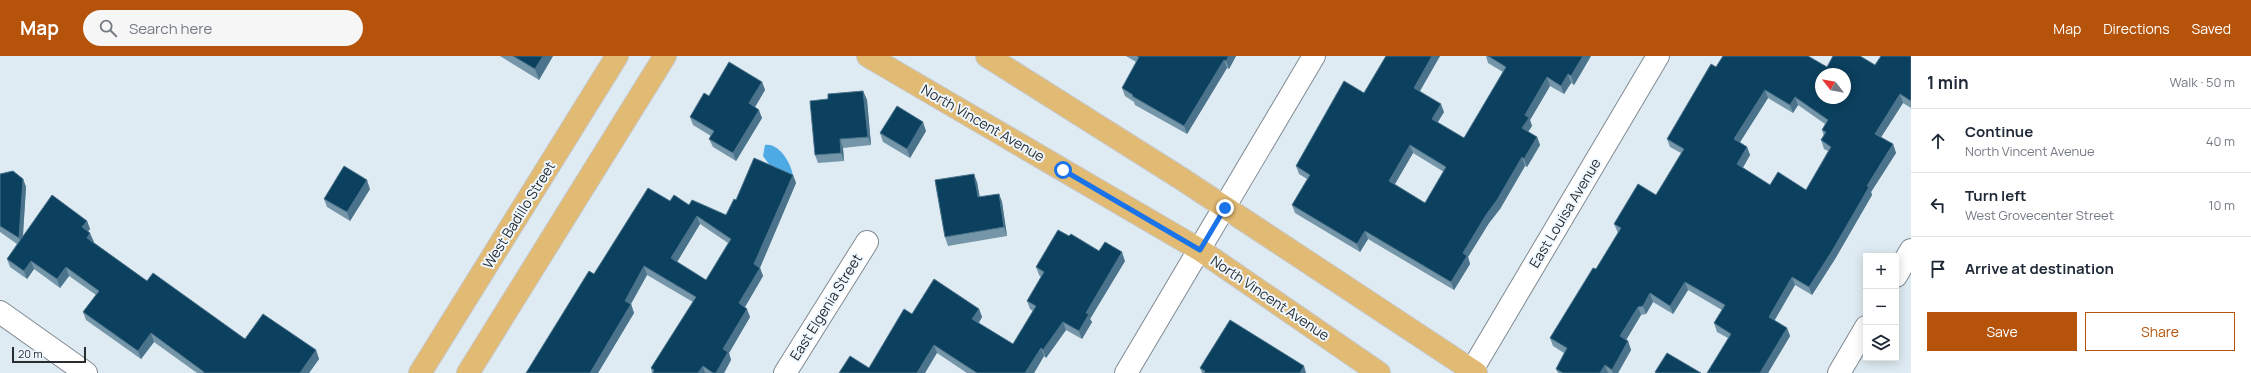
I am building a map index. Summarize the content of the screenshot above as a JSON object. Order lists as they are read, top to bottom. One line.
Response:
{"streets":{"main road":["North Vincent Avenue","West Badillo Street"],"street":["East Louisa Avenue","East Elgenia Street"]},"scale_bar":"20 m","north":"top left","page":{"header":"Map","search":"Search here","nav":["Map","Directions","Saved"],"heading":["1 min","Walk · 50 m"],"list":[["Continue","North Vincent Avenue","40 m"],["Turn left","West Grovecenter Street","10 m"],"Arrive at destination"],"map_buttons":["+","−"],"buttons":["Save","Share"],"scale":"20 m"}}
